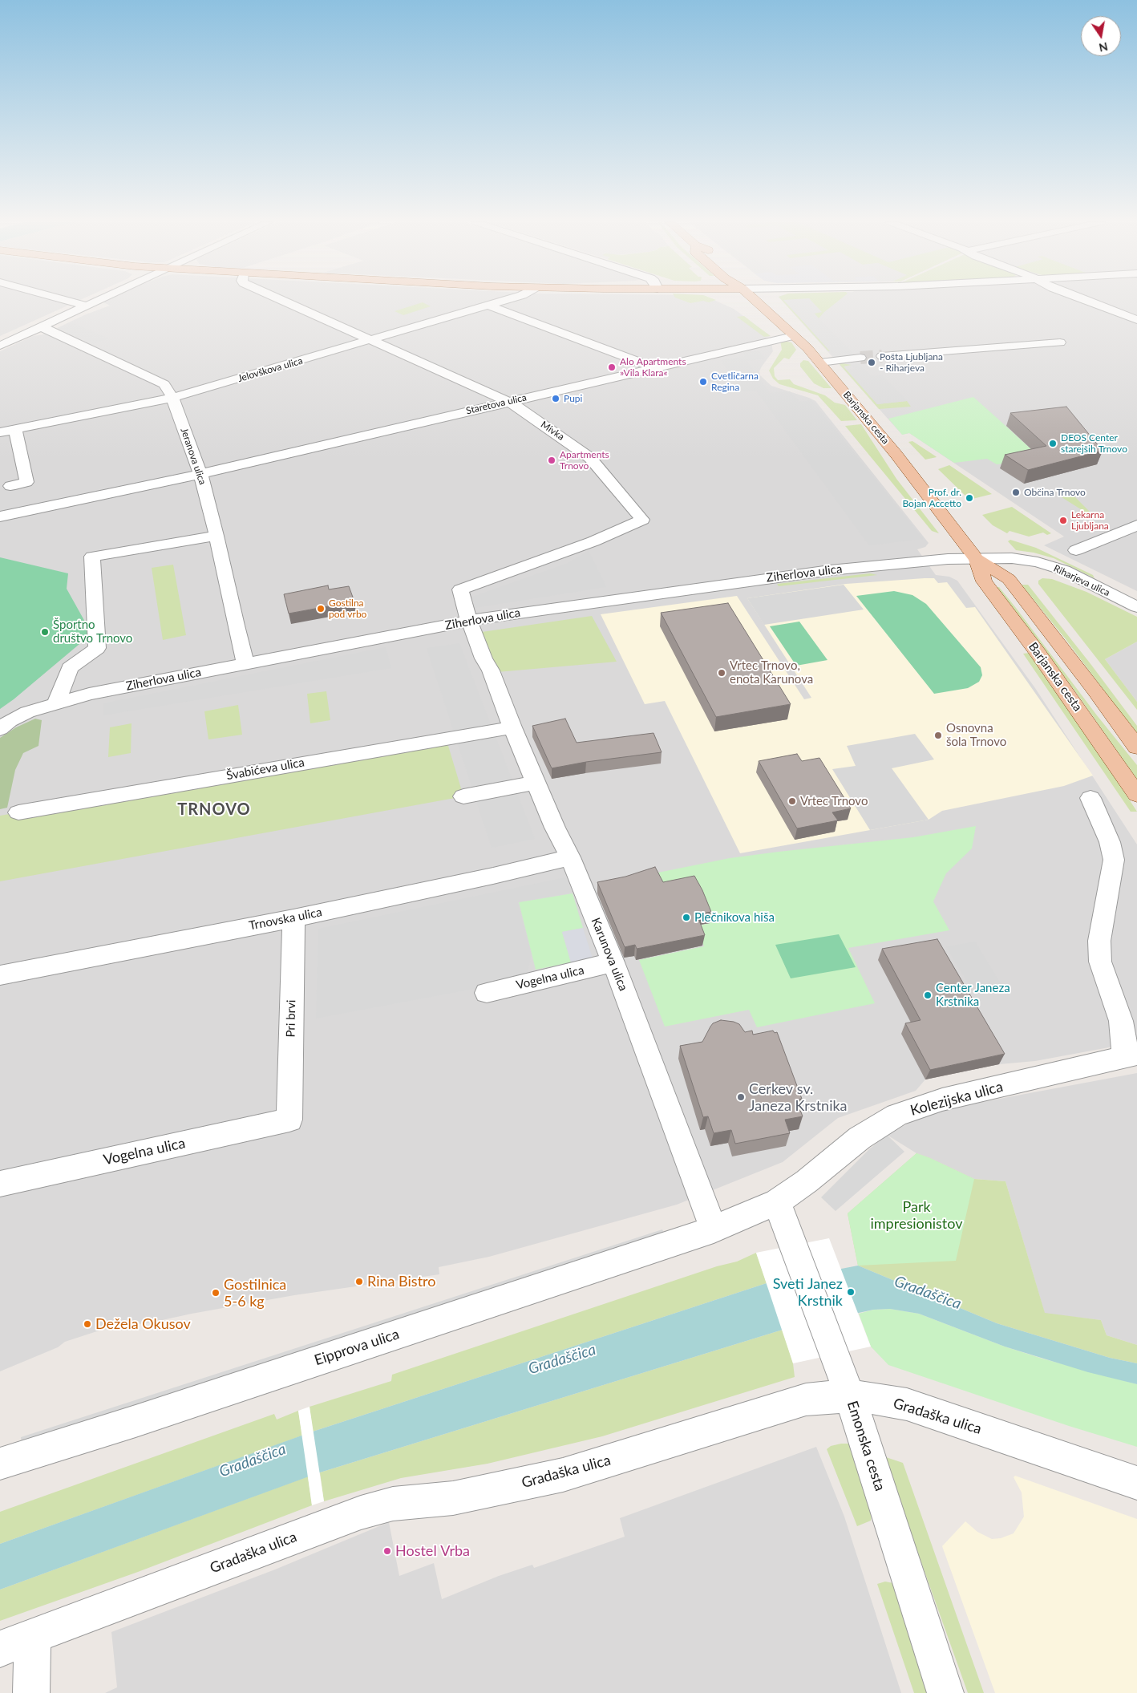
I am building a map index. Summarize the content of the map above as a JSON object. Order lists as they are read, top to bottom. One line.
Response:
{"streets":{"main road":["Barjanska cesta"],"street":["Jelovškova ulica","Staretova ulica","Mivka","Jeranova ulica","Ziherlova ulica","Riharjeva ulica","Švabićeva ulica","Trnovska ulica","Karunova ulica","Vogelna ulica","Pri brvi","Kolezijska ulica","Eipprova ulica","Gradaška ulica","Emonska cesta"]},"crossings":[["Jelovškova ulica","Mivka"],["Jelovškova ulica","Jeranova ulica"],["Staretova ulica","Barjanska cesta"],["Staretova ulica","Mivka"],["Staretova ulica","Jeranova ulica"],["Barjanska cesta","Ziherlova ulica"],["Barjanska cesta","Riharjeva ulica"],["Mivka","Ziherlova ulica"],["Mivka","Karunova ulica"],["Jeranova ulica","Ziherlova ulica"],["Ziherlova ulica","Riharjeva ulica"],["Ziherlova ulica","Karunova ulica"],["Švabićeva ulica","Karunova ulica"],["Trnovska ulica","Karunova ulica"],["Trnovska ulica","Pri brvi"],["Karunova ulica","Vogelna ulica"],["Karunova ulica","Eipprova ulica"],["Vogelna ulica","Pri brvi"],["Kolezijska ulica","Emonska cesta"],["Gradaška ulica","Emonska cesta"]],"districts":["TRNOVO"],"water":["Gradaščica"],"parks":["Park impresionistov"],"places":["Pošta Ljubljana - Riharjeva","Alo Apartments »Vila Klara«","Cvetličarna Regina","Pupi","DEOS Center starejših Trnovo","Apartments Trnovo","Občina Trnovo","Prof. dr. Bojan Accetto","Lekarna Ljubljana","Gostilna pod vrbo","Športno društvo Trnovo","Vrtec Trnovo, enota Karunova","Osnovna šola Trnovo","Vrtec Trnovo","Plečnikova hiša","Center Janeza Krstnika","Cerkev sv. Janeza Krstnika","Rina Bistro","Sveti Janez Krstnik","Gostilnica 5-6 kg","Dežela Okusov","Hostel Vrba"],"north":"bottom"}
